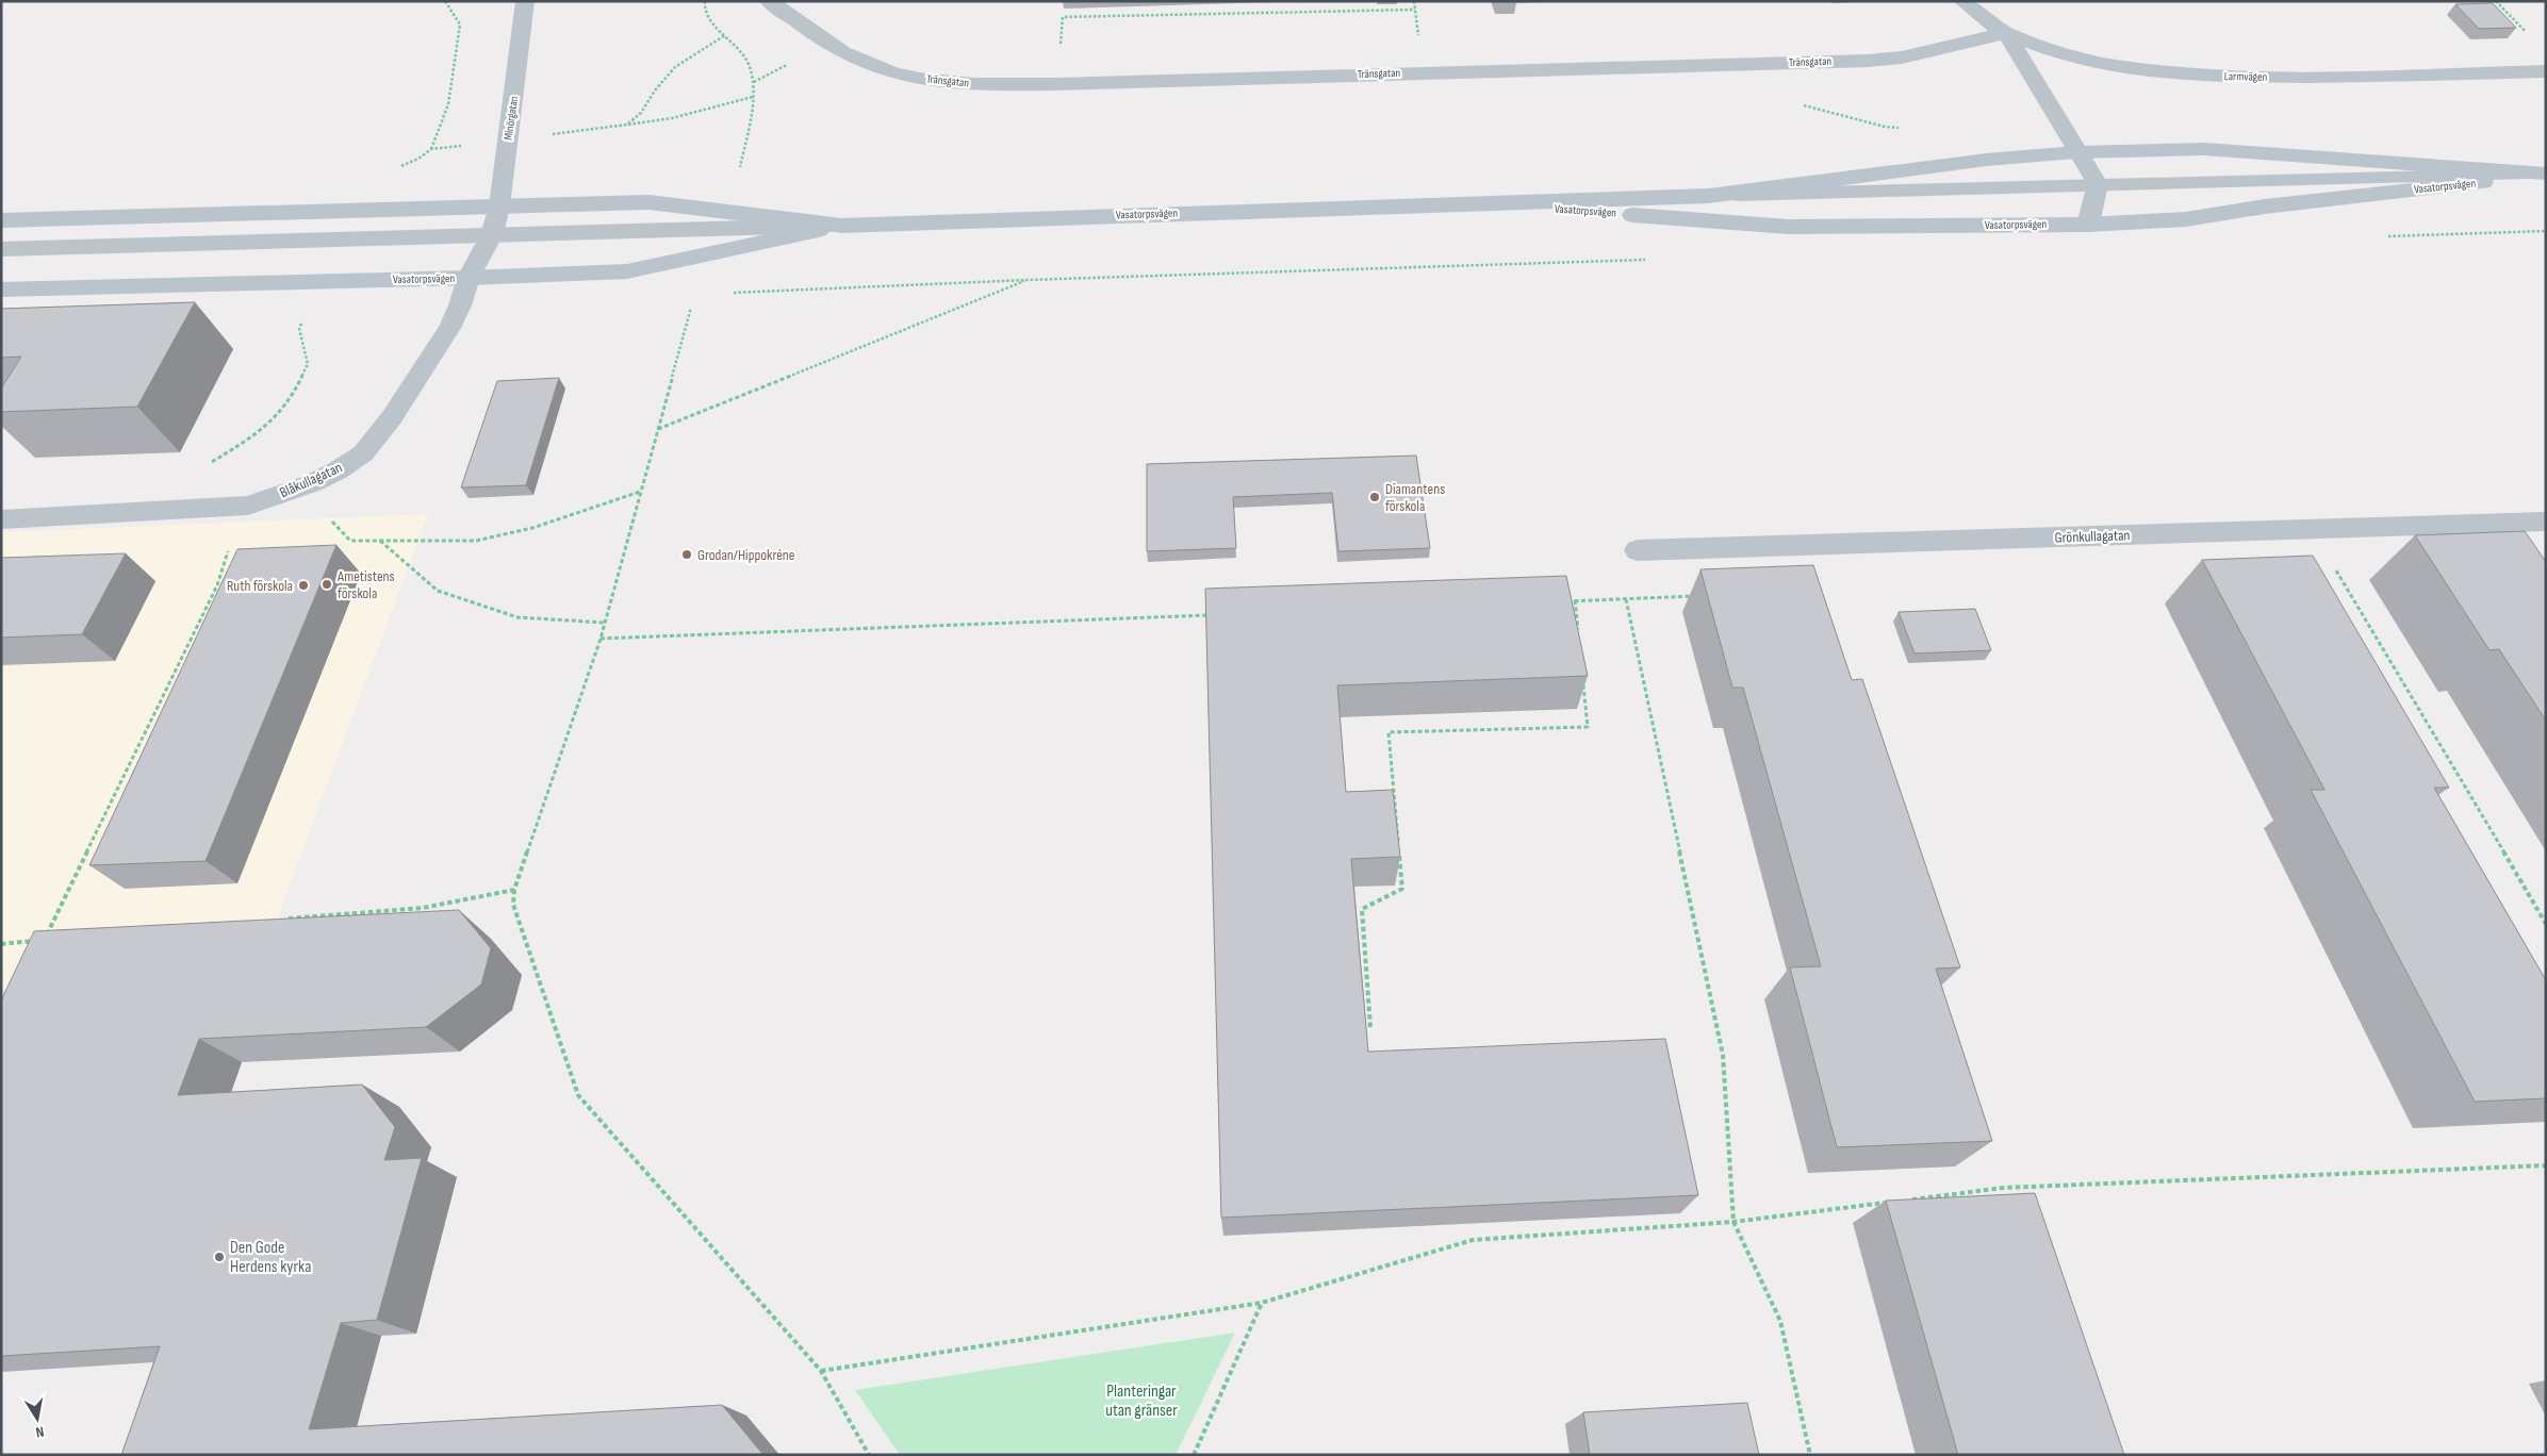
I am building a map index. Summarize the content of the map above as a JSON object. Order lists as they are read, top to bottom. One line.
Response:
{"streets":{"main road":["Vasatorpsvägen"],"street":["Tränsgatan","Larmvägen","Minörgatan","Blåkullagatan","Grönkullagatan"]},"crossings":[["Tränsgatan","Larmvägen"],["Minörgatan","Vasatorpsvägen"],["Minörgatan","Blåkullagatan"],["Vasatorpsvägen","Blåkullagatan"]],"parks":["Planteringar utan gränser"],"places":["Diamantens förskola","Grodan/Hippokréne","Ametistens förskola","Ruth förskola","Den Gode Herdens kyrka"],"north":"bottom"}
